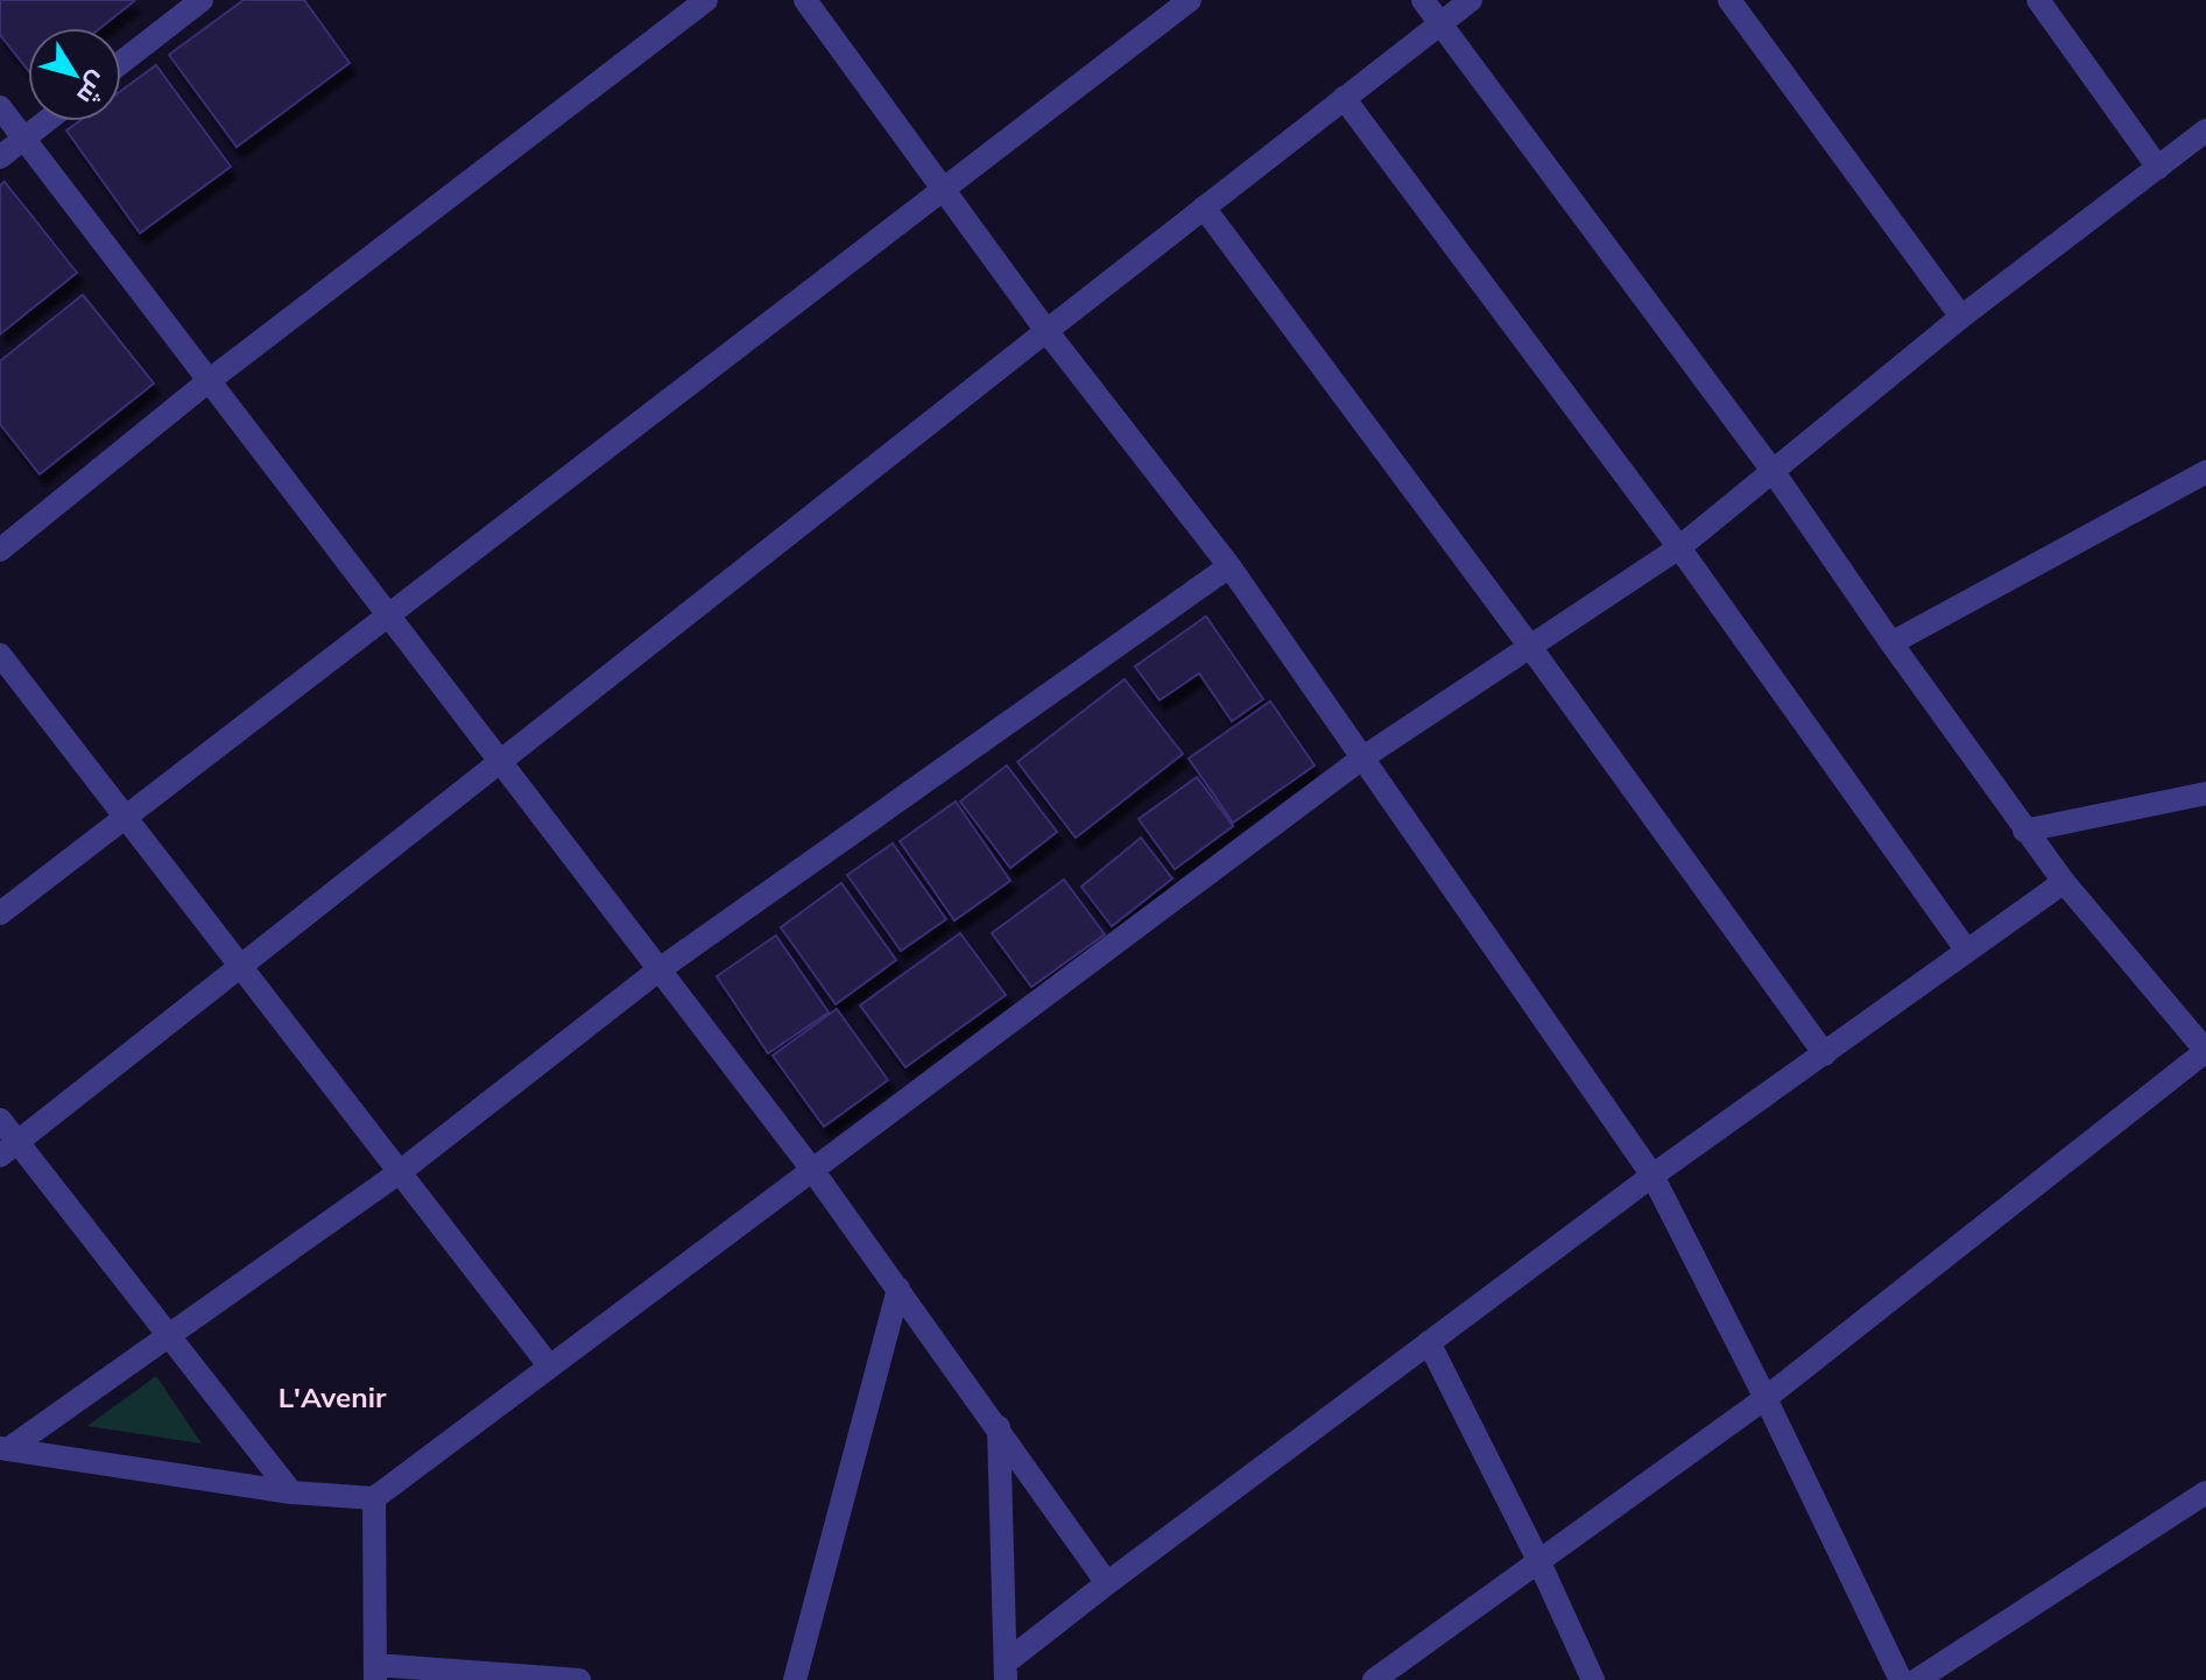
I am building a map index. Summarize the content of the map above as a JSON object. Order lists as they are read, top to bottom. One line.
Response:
{"districts":["L'Avenir"],"north":"bottom right"}
